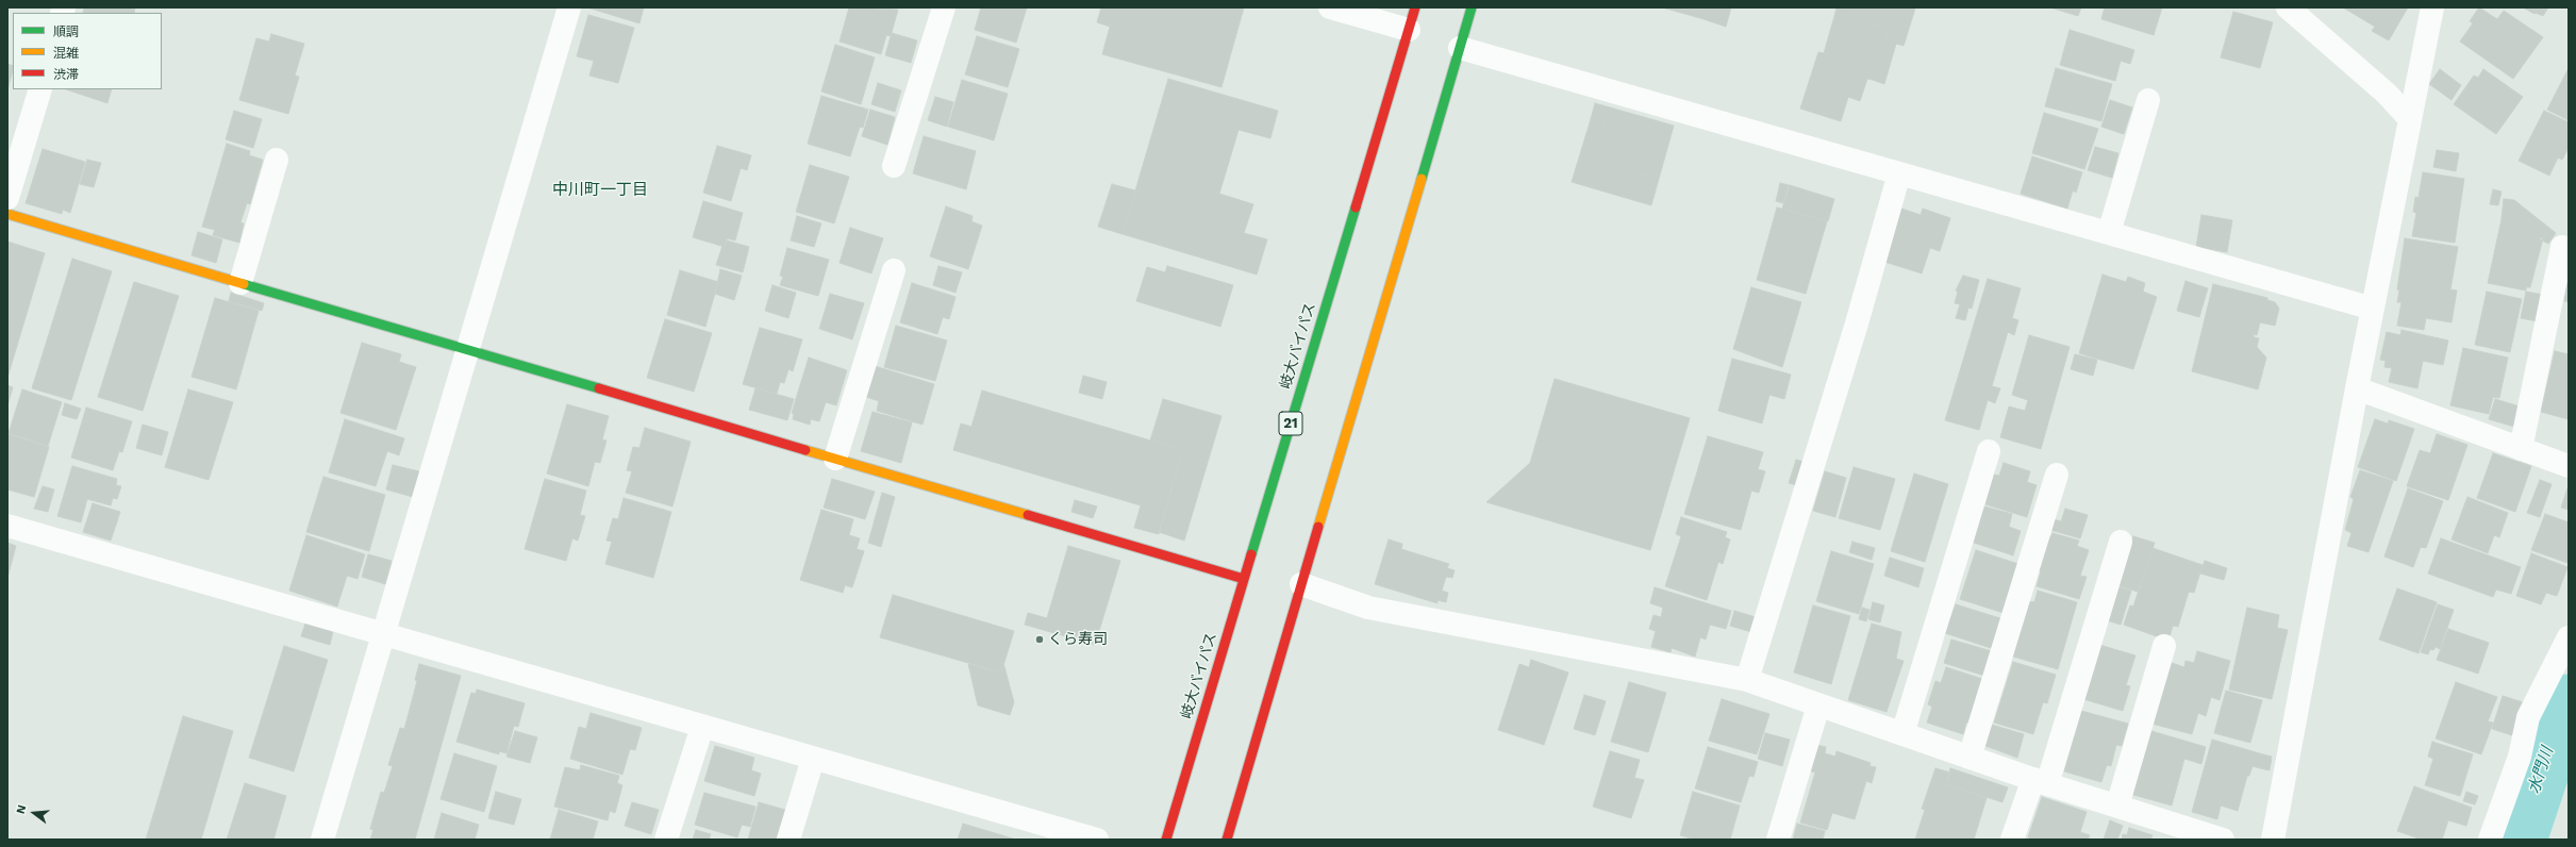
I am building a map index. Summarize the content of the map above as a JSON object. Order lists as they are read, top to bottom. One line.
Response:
{"streets":{"main road":["岐大バイパス","21"]},"districts":["中川町一丁目"],"water":["水門川"],"places":["くら寿司"],"legend":["順調","混雑","渋滞"],"north":"left"}
